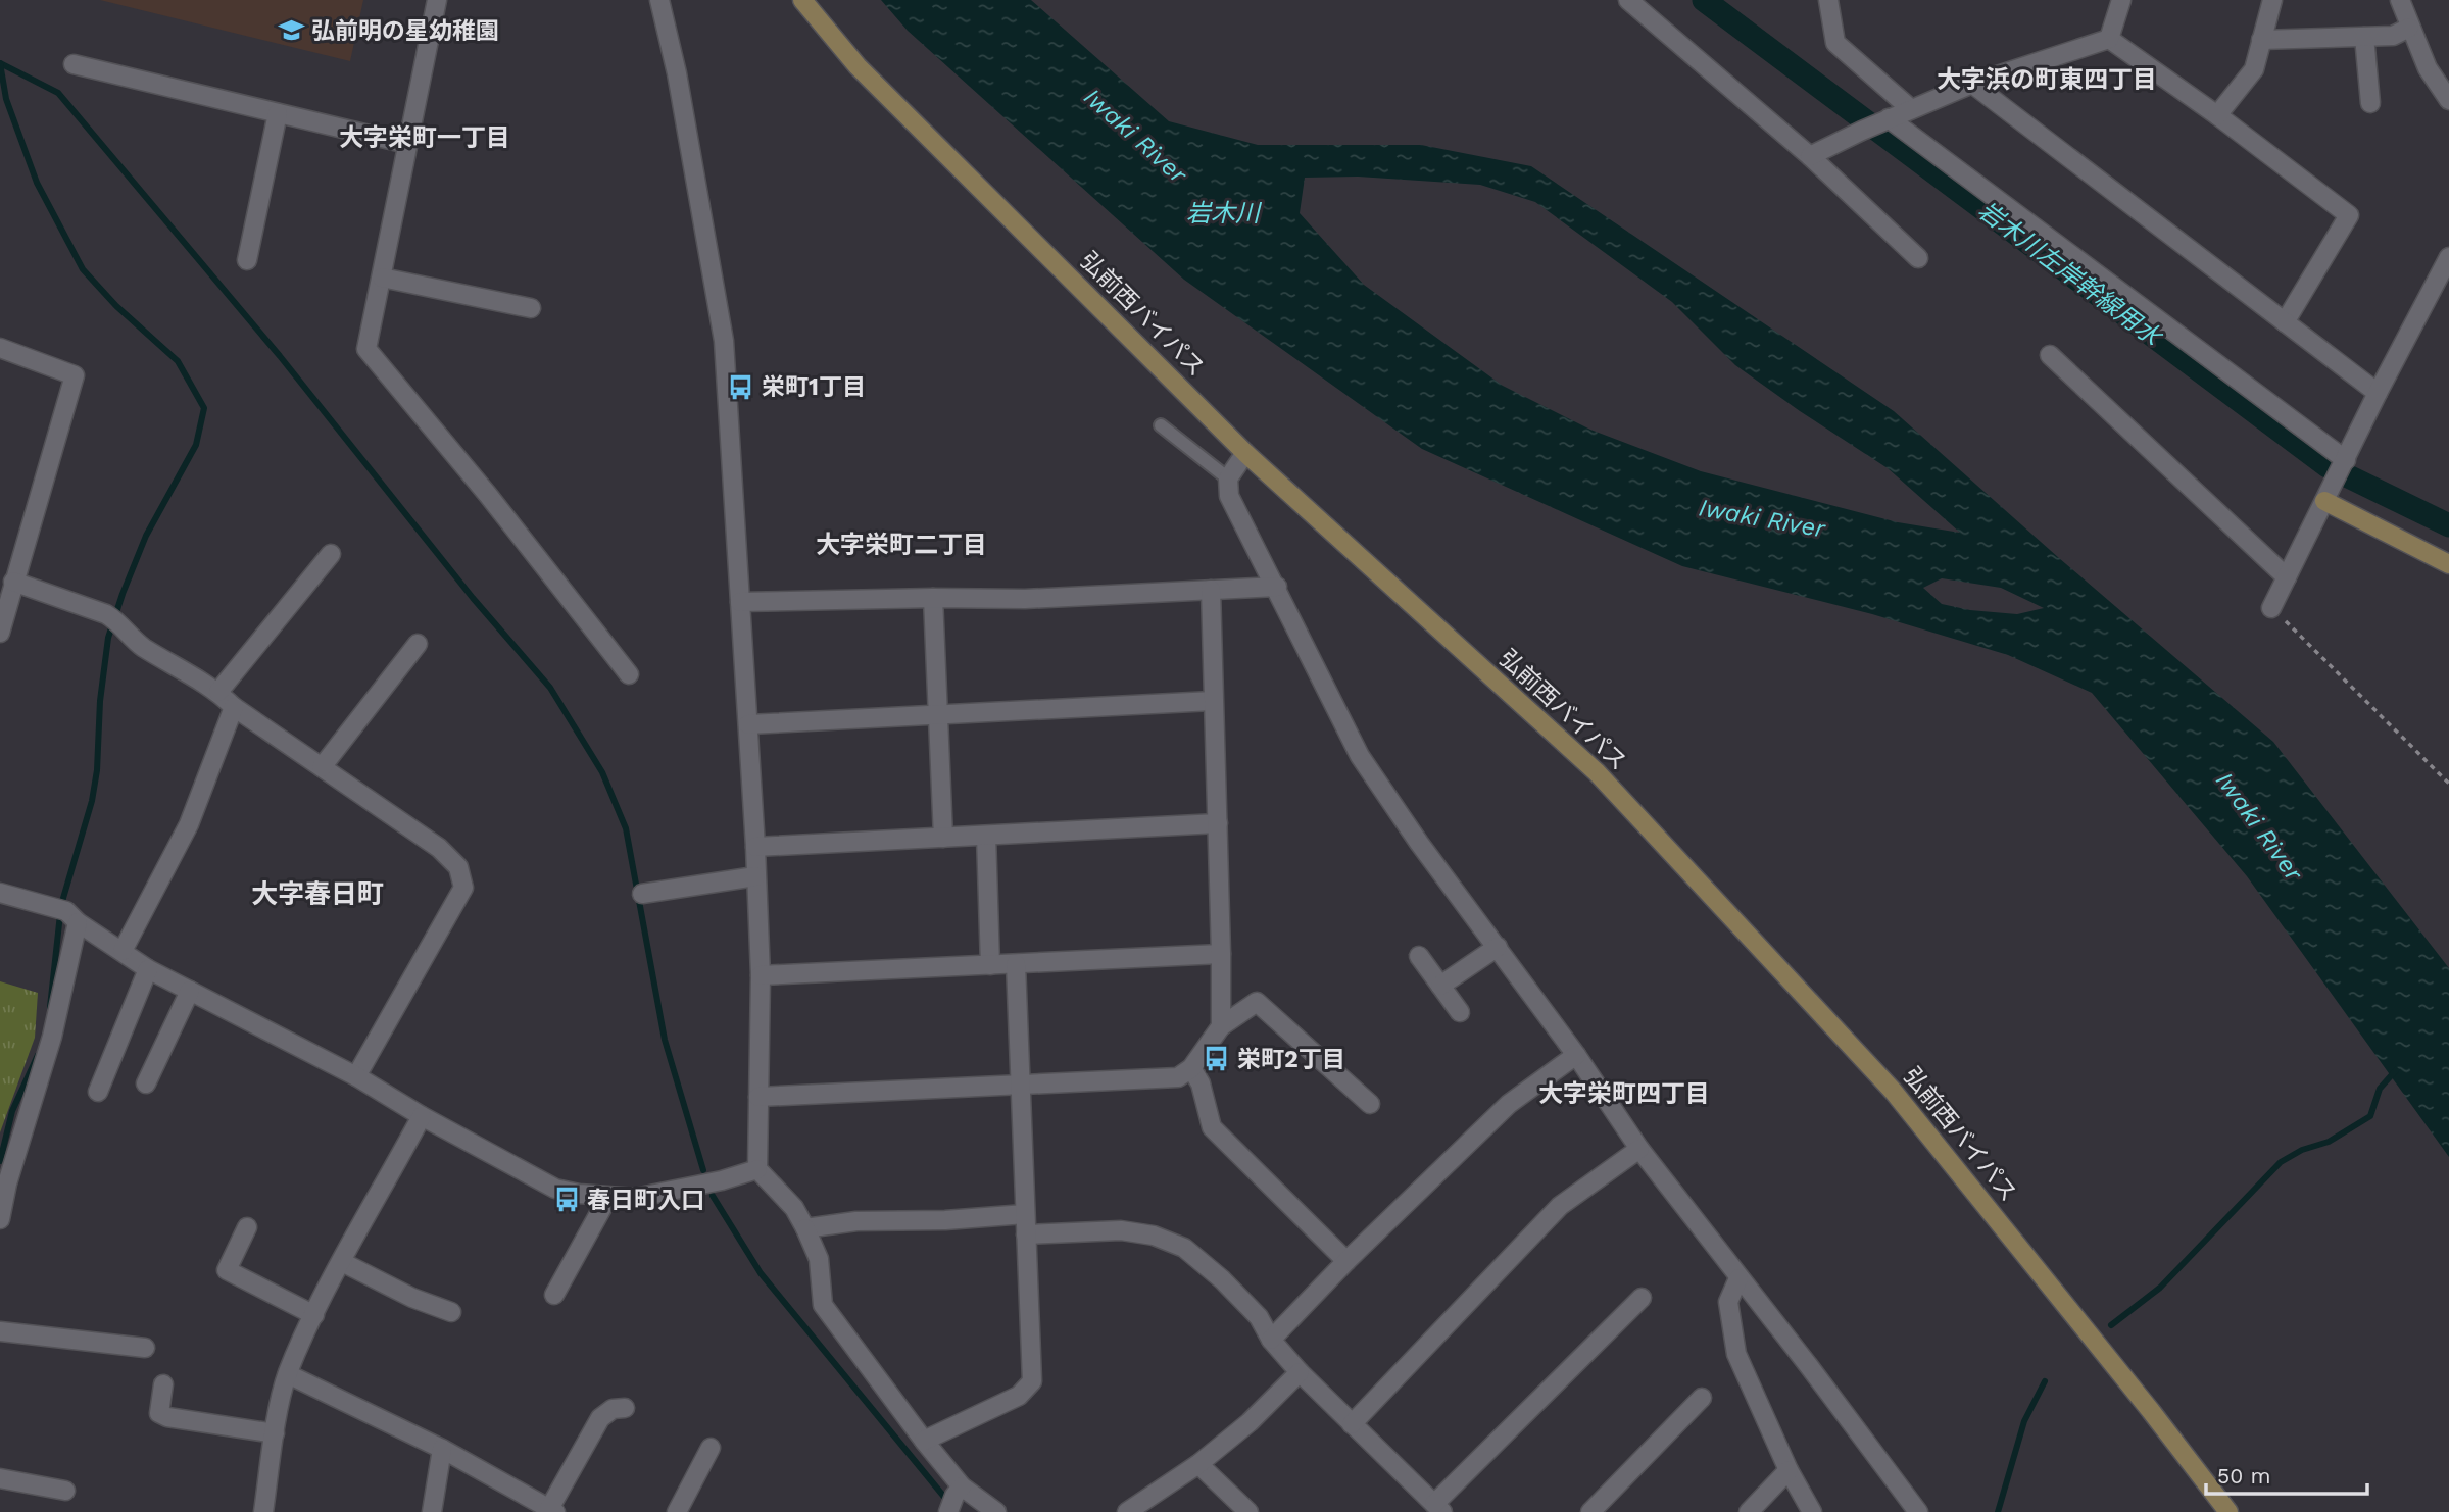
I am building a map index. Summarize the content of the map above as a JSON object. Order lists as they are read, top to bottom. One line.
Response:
{"streets":{"street":["弘前西バイパス"]},"districts":["大字浜の町東四丁目","大字栄町一丁目","大字栄町二丁目","大字春日町","大字栄町四丁目"],"water":["Iwaki River","岩木川","岩木川左岸幹線用水"],"places":{"school or university":["弘前明の星幼稚園"],"bus stop":["栄町1丁目","栄町2丁目","春日町入口"]},"scale_bar":"50 m"}
